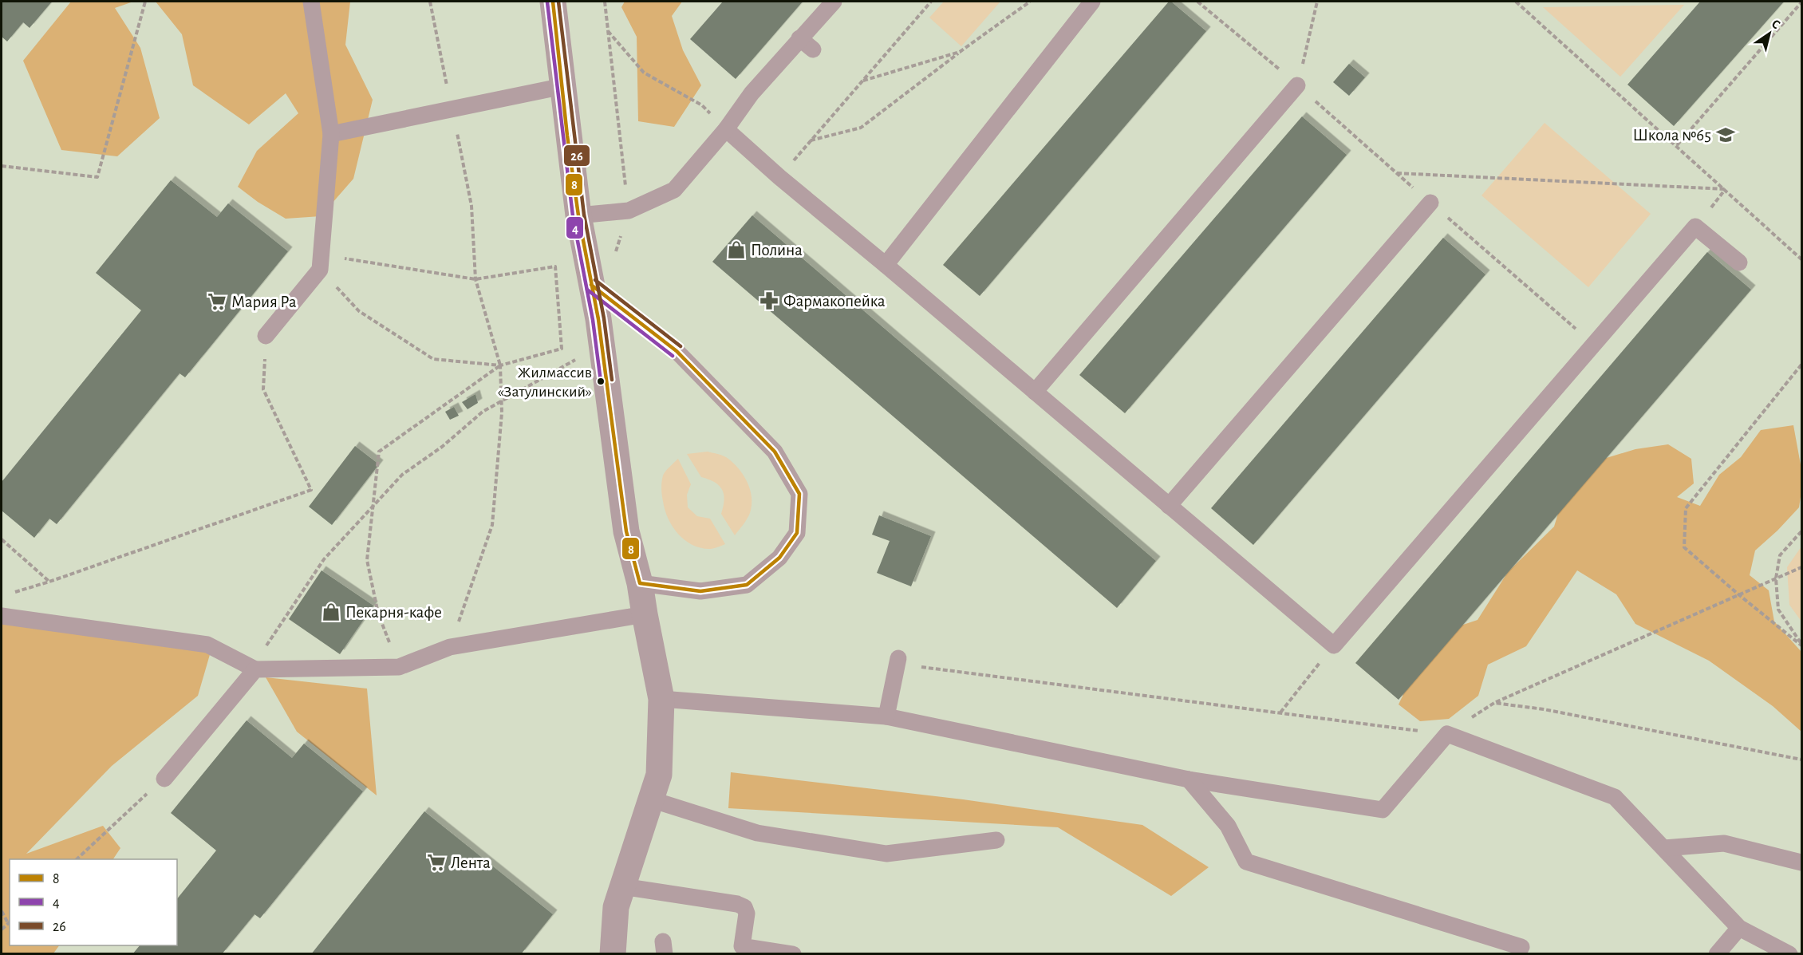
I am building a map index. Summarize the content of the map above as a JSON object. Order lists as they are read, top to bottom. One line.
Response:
{"places":{"school or university":["Школа №65"],"shop":["Полина","Пекарня-кафе"],"pharmacy":["Фармакопейка"],"supermarket":["Мария Ра","Лента"],"other":["Жилмассив «Затулинский»"]},"lines":["transit line 8","transit line 26","transit line 4"],"legend":["8","4","26"],"north":"top right"}
